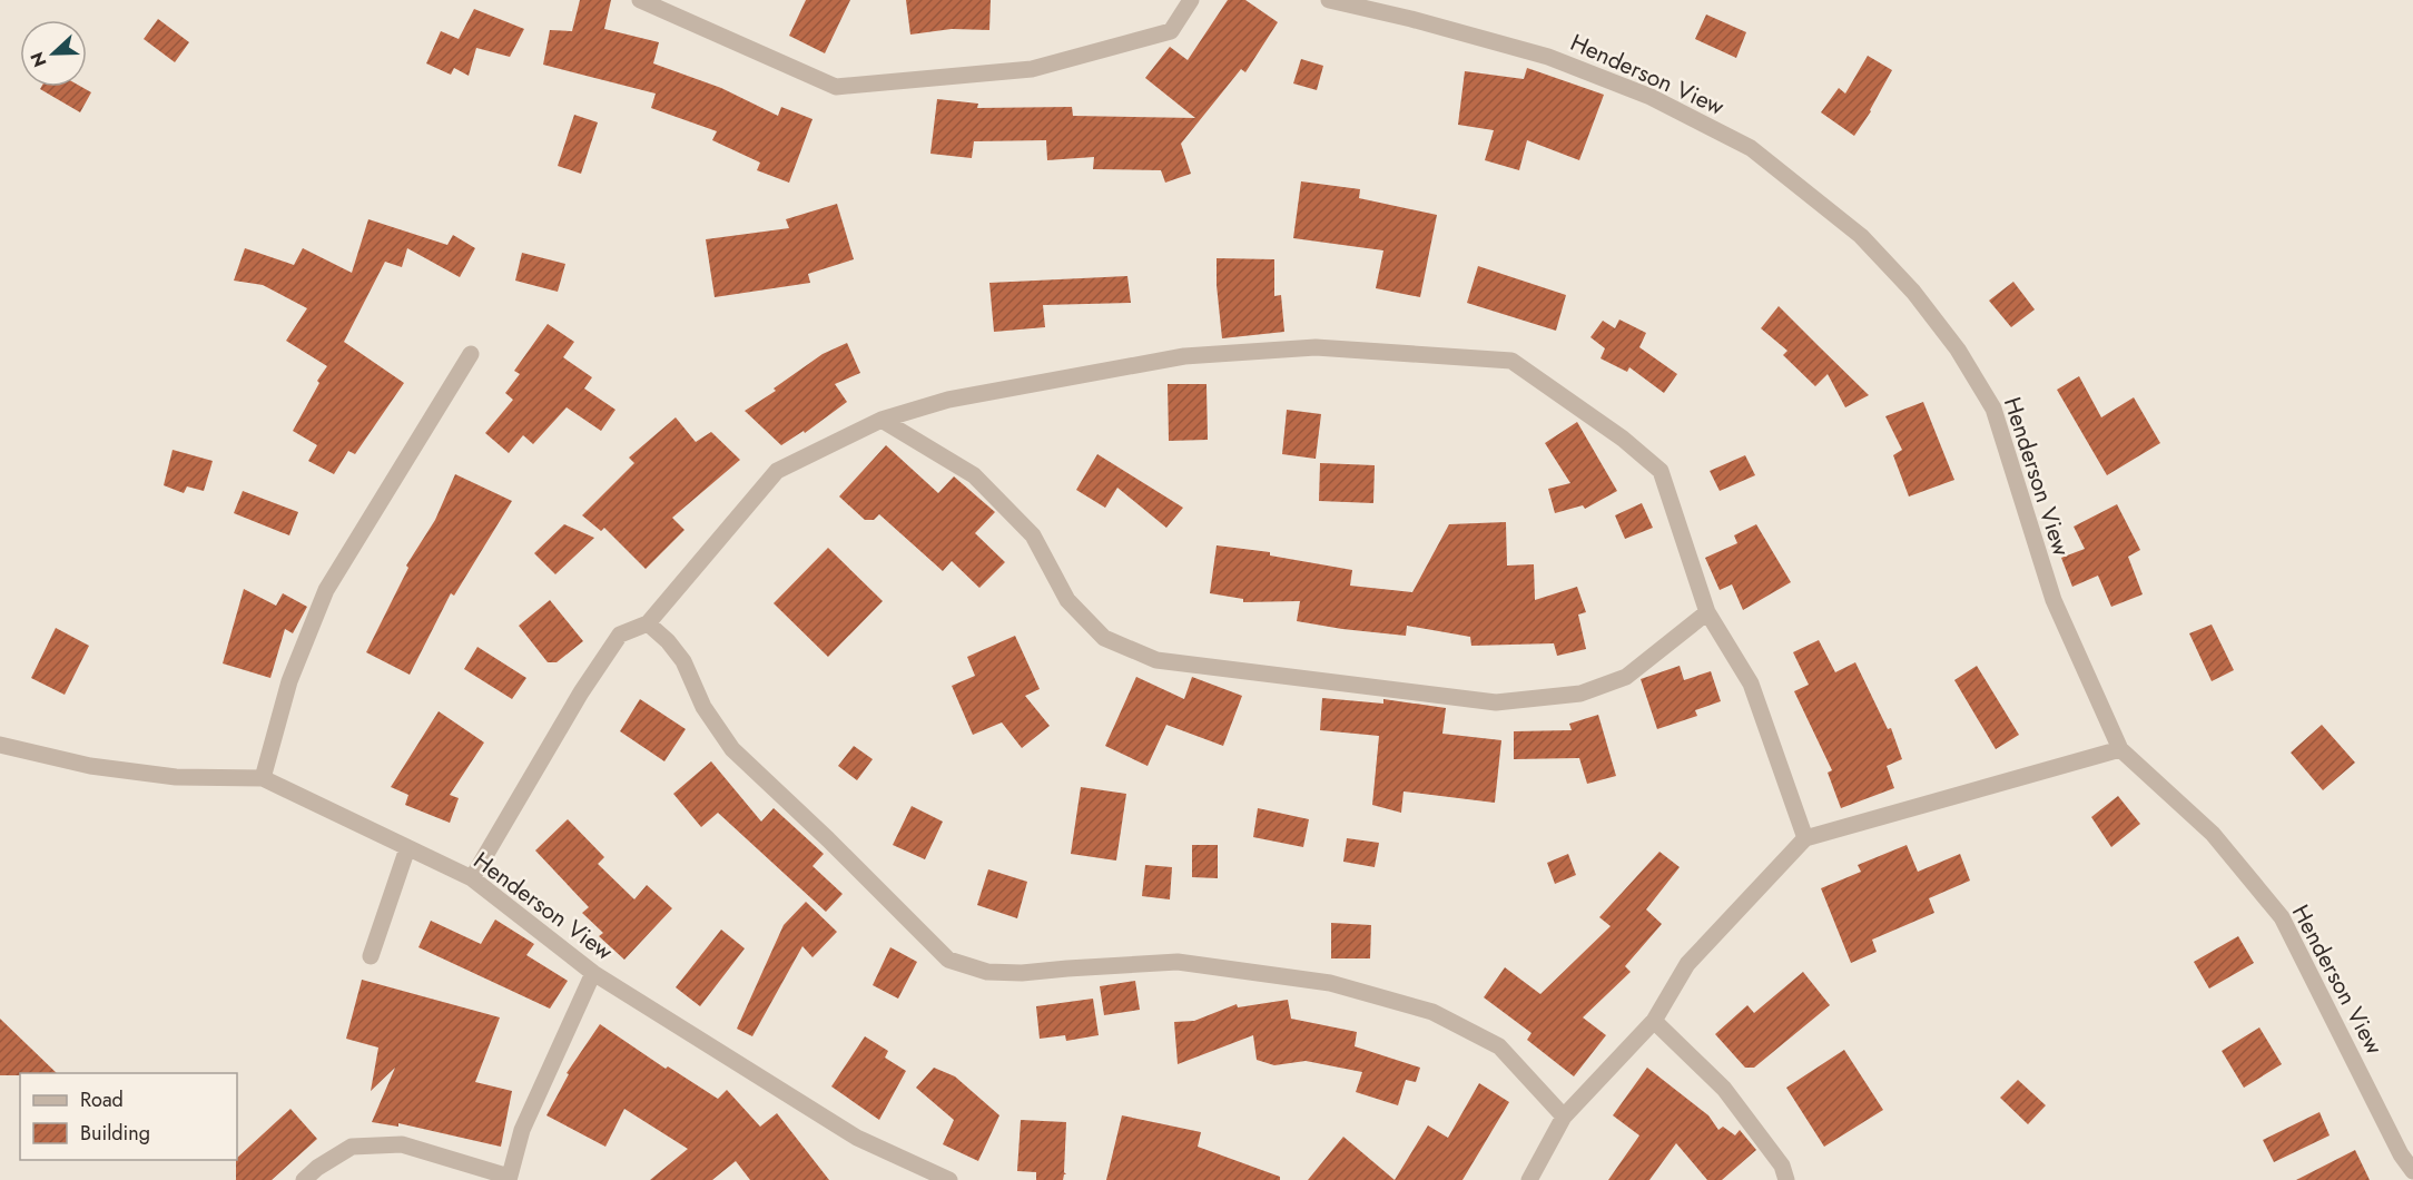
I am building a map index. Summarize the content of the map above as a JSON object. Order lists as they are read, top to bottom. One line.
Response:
{"streets":{"street":["Henderson View"]},"legend":["Road","Building"],"north":"left"}
